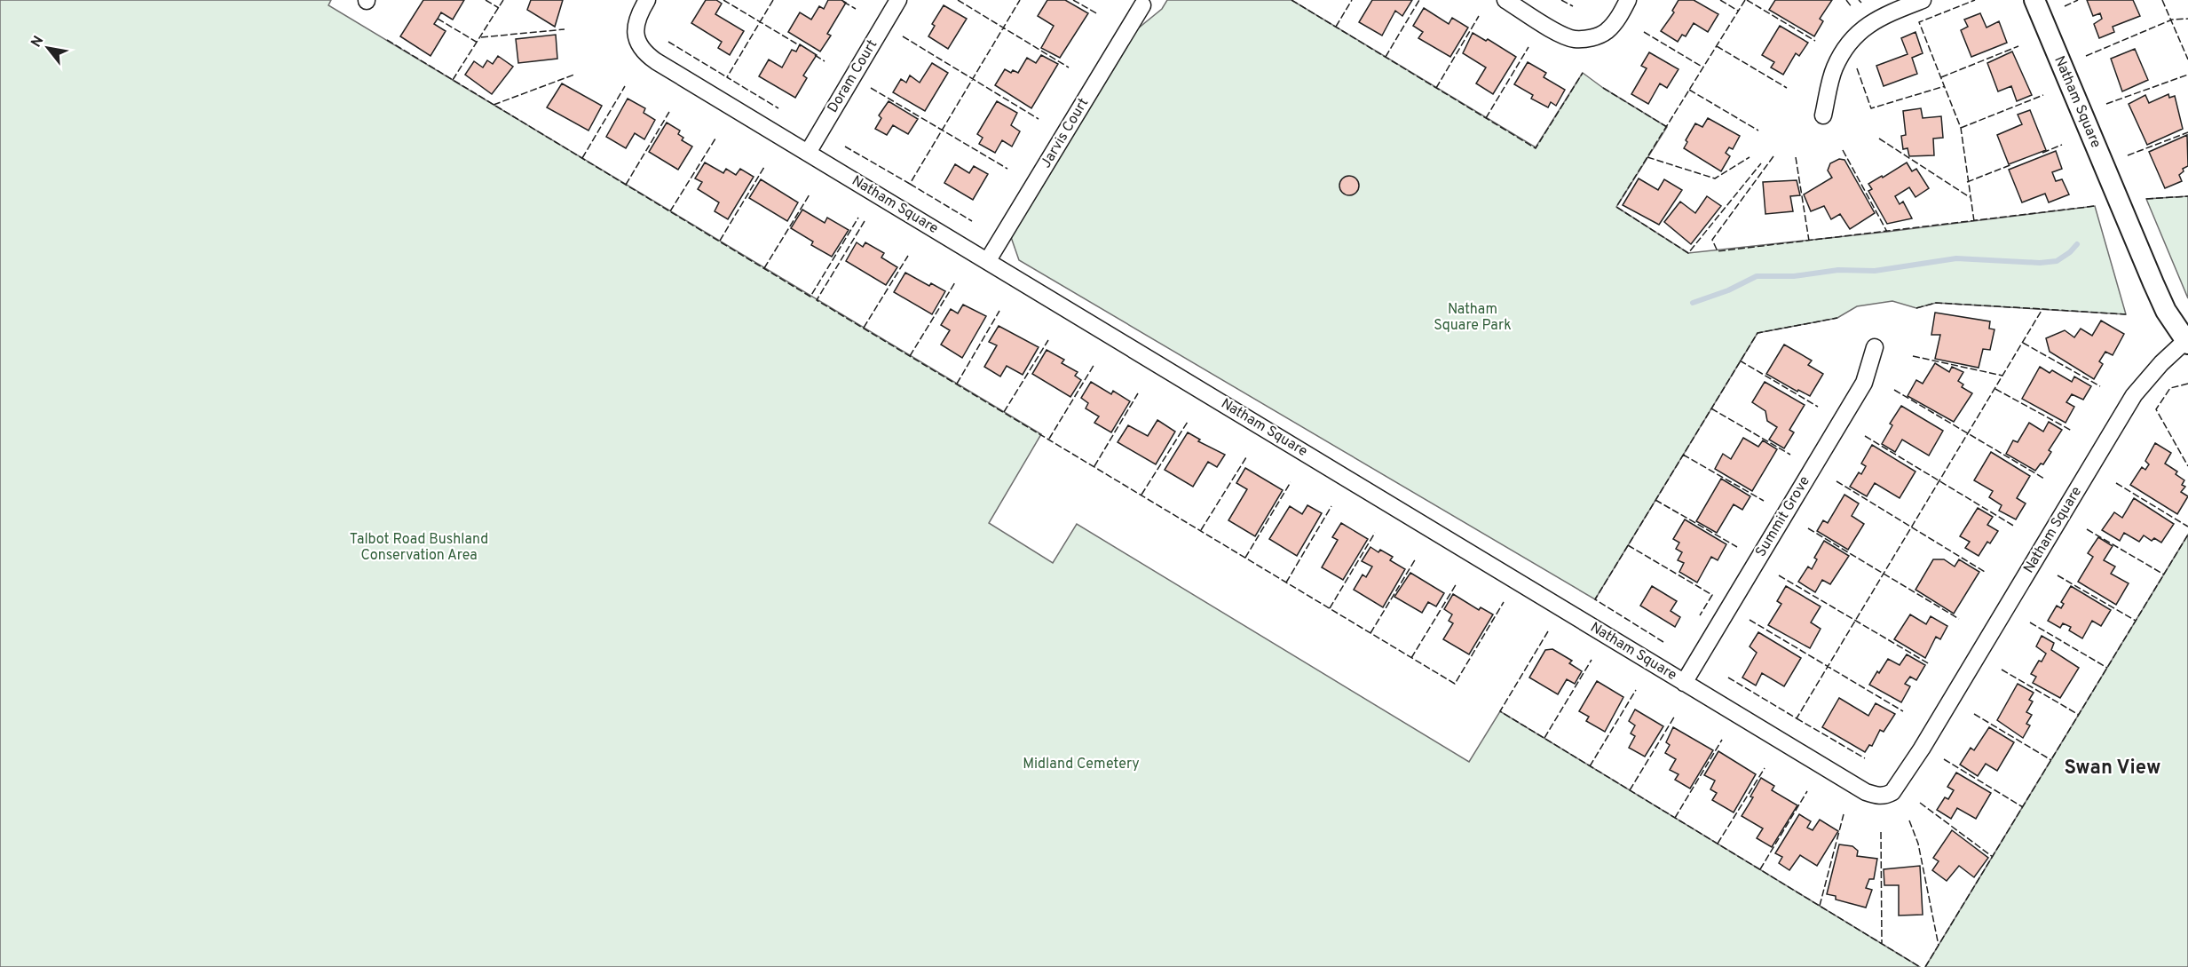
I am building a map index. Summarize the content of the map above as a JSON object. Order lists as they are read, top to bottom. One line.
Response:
{"streets":{"street":["Doram Court","Natham Square","Jarvis Court","Summit Grove"]},"crossings":[["Doram Court","Natham Square"],["Natham Square","Jarvis Court"],["Natham Square","Summit Grove"]],"districts":["Swan View"],"parks":["Natham Square Park","Talbot Road Bushland Conservation Area","Midland Cemetery"],"north":"top left"}
